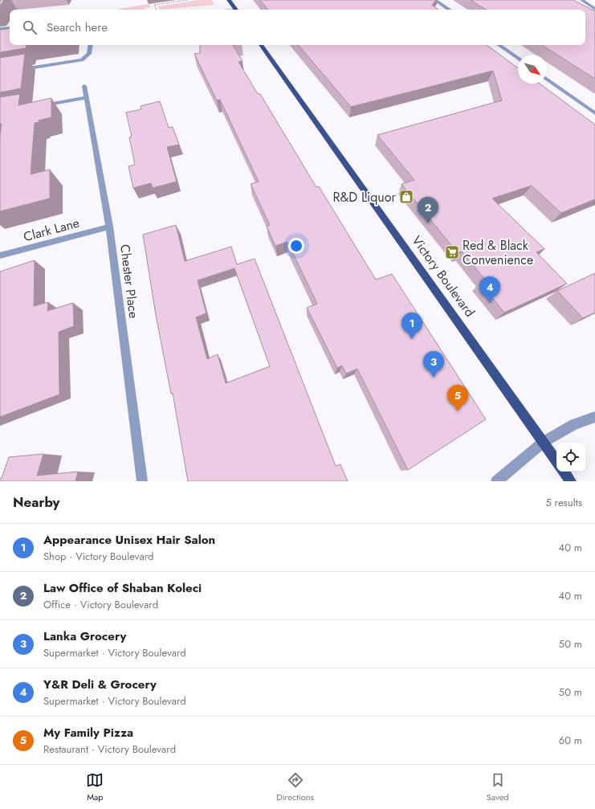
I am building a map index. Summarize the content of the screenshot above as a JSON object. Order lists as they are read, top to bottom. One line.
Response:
{"streets":{"main road":["Victory Boulevard"],"street":["Clark Lane","Chester Place"]},"crossings":[["Clark Lane","Chester Place"]],"places":{"shop":["R&D Liquor"],"supermarket":["Red & Black Convenience"]},"north":"bottom right","page":{"search":"Search here","pins":["2","4","1","3","5"],"heading":["Nearby","5 results"],"list":[{"mark":"1","name":"Appearance Unisex Hair Salon","note":"Shop · Victory Boulevard","value":"40 m"},{"mark":"2","name":"Law Office of Shaban Koleci","note":"Office · Victory Boulevard","value":"40 m"},{"mark":"3","name":"Lanka Grocery","note":"Supermarket · Victory Boulevard","value":"50 m"},{"mark":"4","name":"Y&R Deli & Grocery","note":"Supermarket · Victory Boulevard","value":"50 m"},{"mark":"5","name":"My Family Pizza","note":"Restaurant · Victory Boulevard","value":"60 m"}],"nav":["Map","Directions","Saved"]}}
